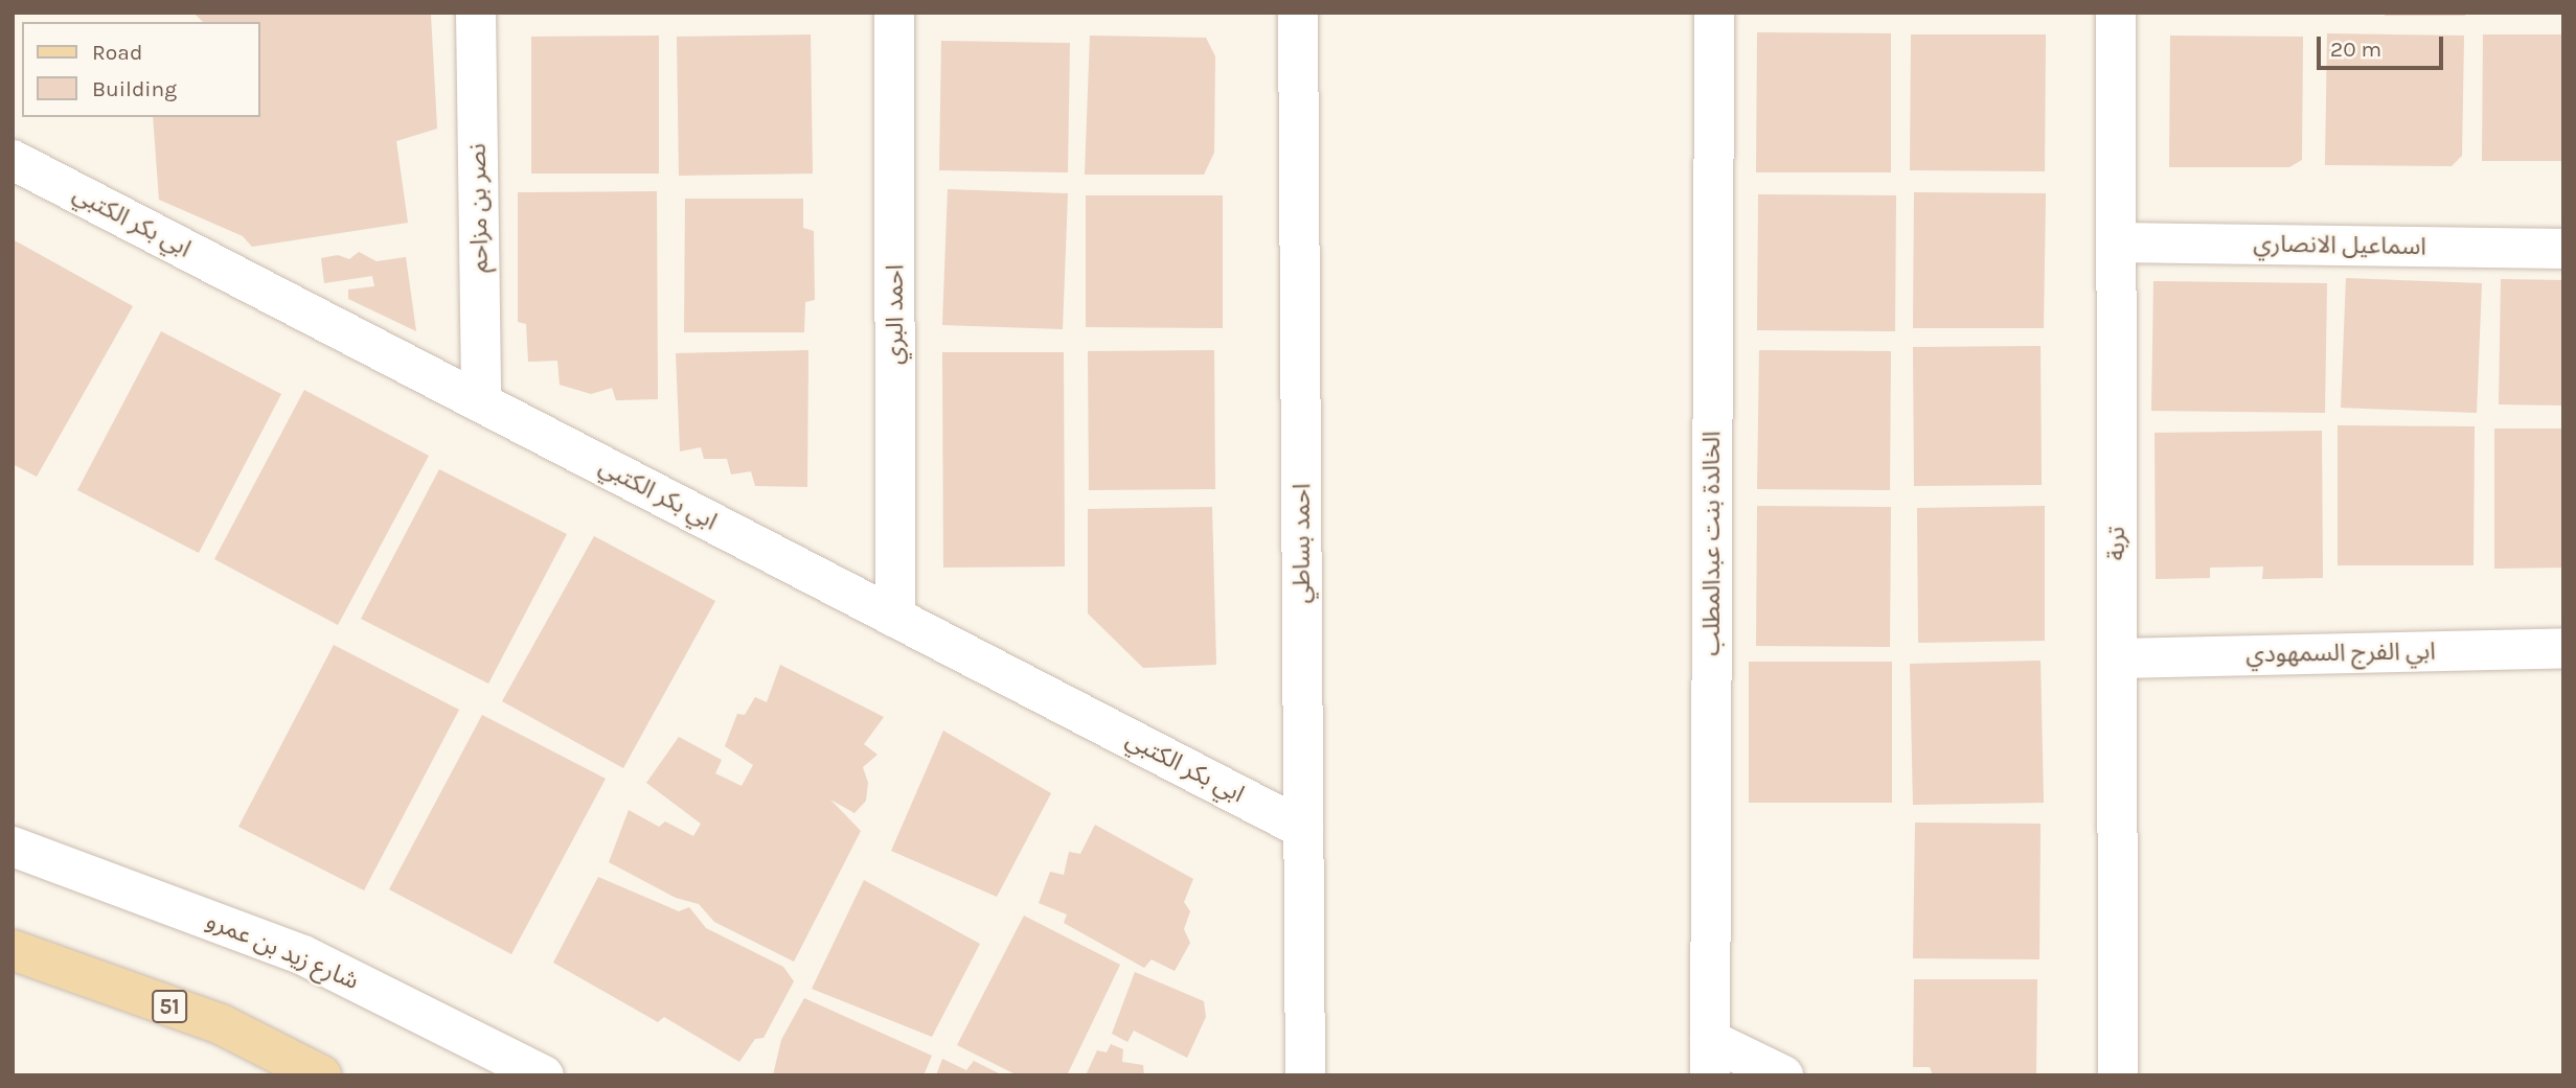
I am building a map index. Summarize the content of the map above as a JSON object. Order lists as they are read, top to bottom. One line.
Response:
{"streets":{"main road":["51"],"street":["نصر بن مزاحم","ابي بكر الكتبي","اسماعيل الانصاري","احمد البري","احمد بساطي","الخالدة بنت عبدالمطلب","تربة","ابي الفرج السمهودي","شارع زيد بن عمرو"]},"crossings":[["نصر بن مزاحم","ابي بكر الكتبي"],["ابي بكر الكتبي","احمد البري"],["ابي بكر الكتبي","احمد بساطي"],["اسماعيل الانصاري","تربة"],["تربة","ابي الفرج السمهودي"]],"legend":["Road","Building"],"scale_bar":"20 m"}
